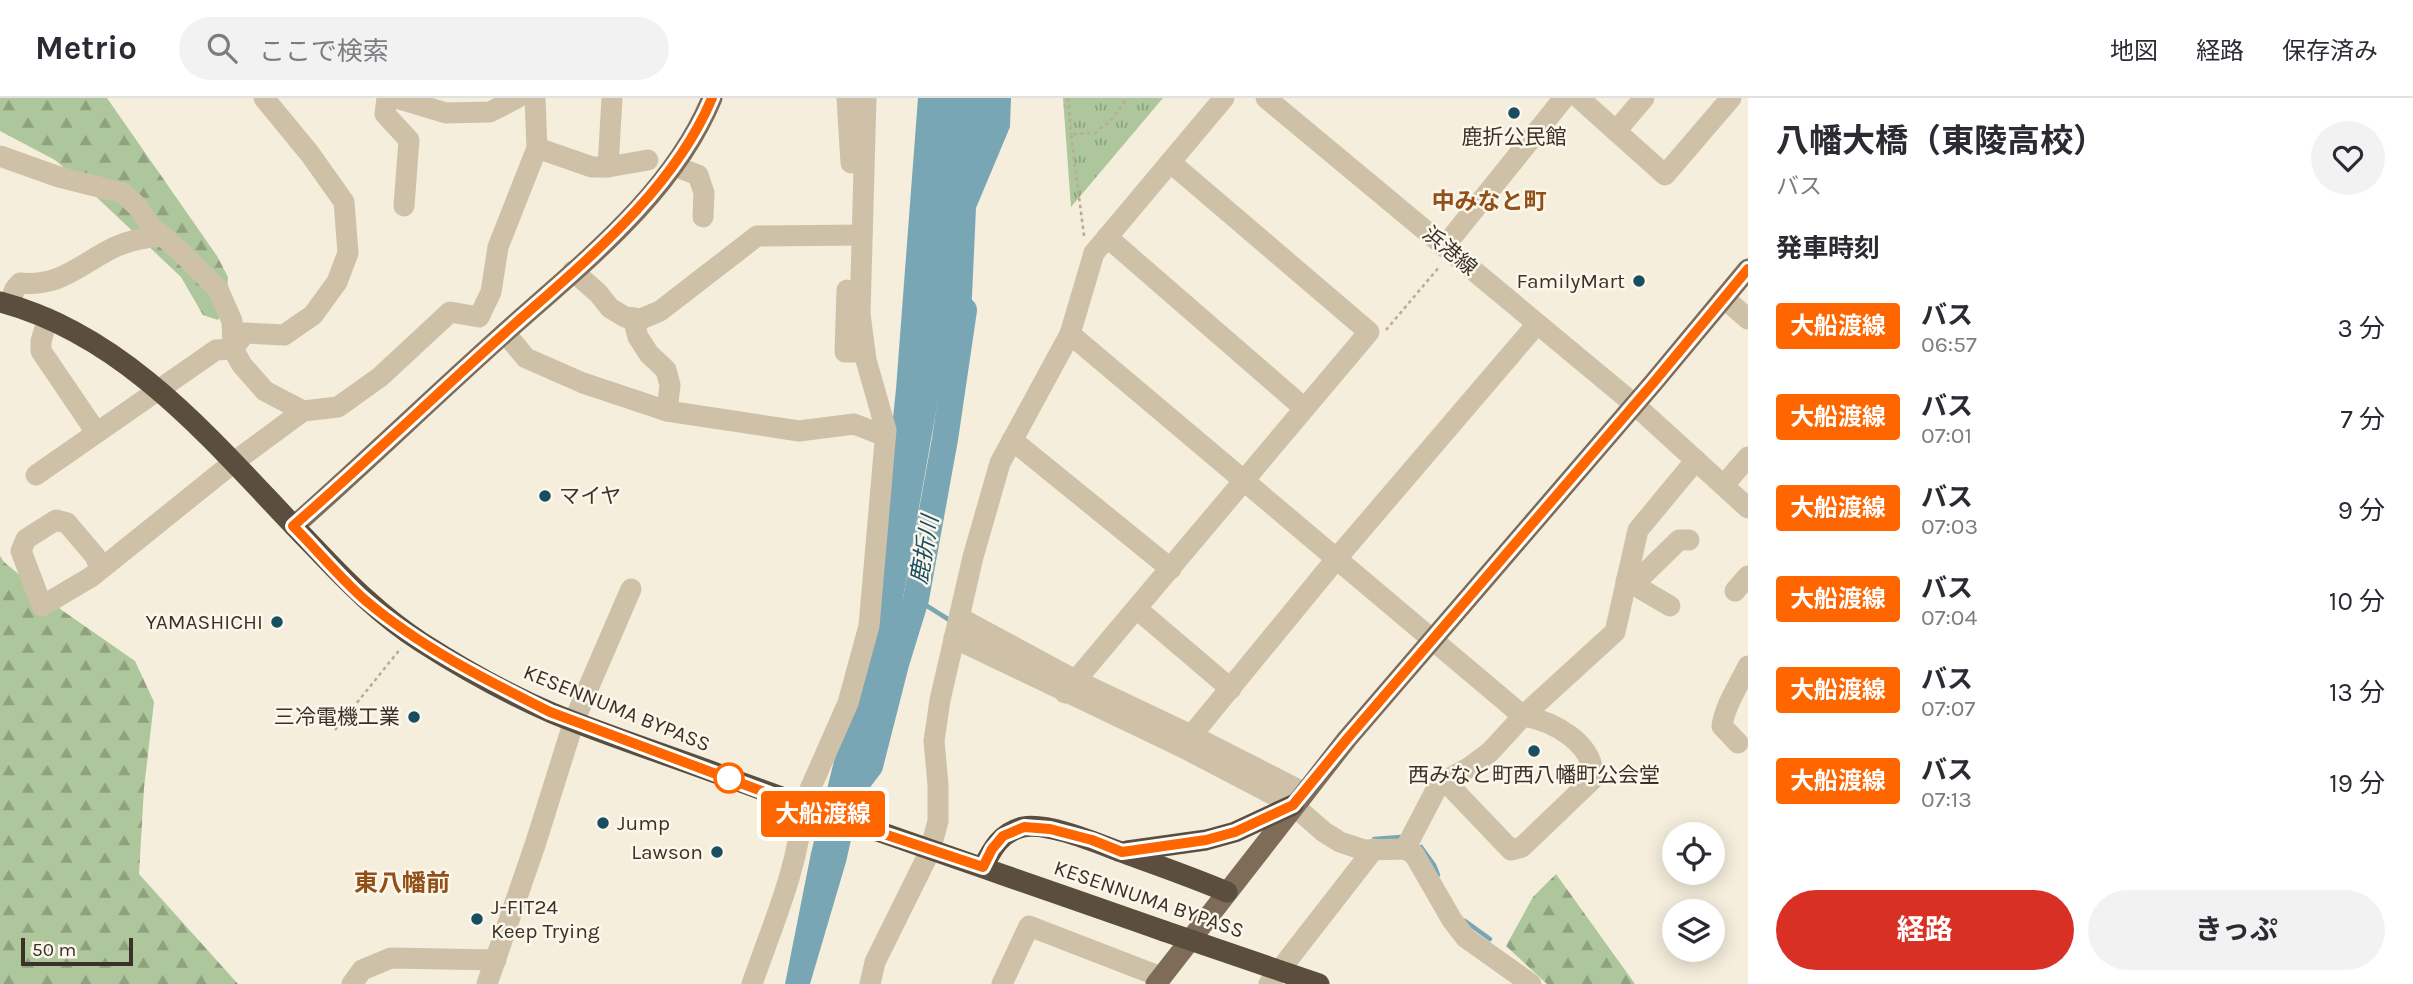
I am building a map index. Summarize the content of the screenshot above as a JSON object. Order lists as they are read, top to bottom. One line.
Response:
{"streets":{"highway":["KESENNUMA BYPASS"],"street":["浜港線"]},"districts":["中みなと町","東八幡前"],"water":["鹿折川"],"places":["鹿折公民館","FamilyMart","マイヤ","YAMASHICHI","三冷電機工業","西みなと町西八幡町公会堂","Jump","Lawson","J-FIT24 Keep Trying"],"lines":["bus line 大船渡線"],"scale_bar":"50 m","page":{"header":"Metrio","search":"ここで検索","nav":["地図","経路","保存済み"],"on_map":"大船渡線","heading":[["八幡大橋（東陵高校）","バス"],"発車時刻"],"list":[{"mark":"大船渡線","name":"バス","note":"06:57","value":"3 分"},{"mark":"大船渡線","name":"バス","note":"07:01","value":"7 分"},{"mark":"大船渡線","name":"バス","note":"07:03","value":"9 分"},{"mark":"大船渡線","name":"バス","note":"07:04","value":"10 分"},{"mark":"大船渡線","name":"バス","note":"07:07","value":"13 分"},{"mark":"大船渡線","name":"バス","note":"07:13","value":"19 分"}],"buttons":["経路","きっぷ"],"scale":"50 m"}}
